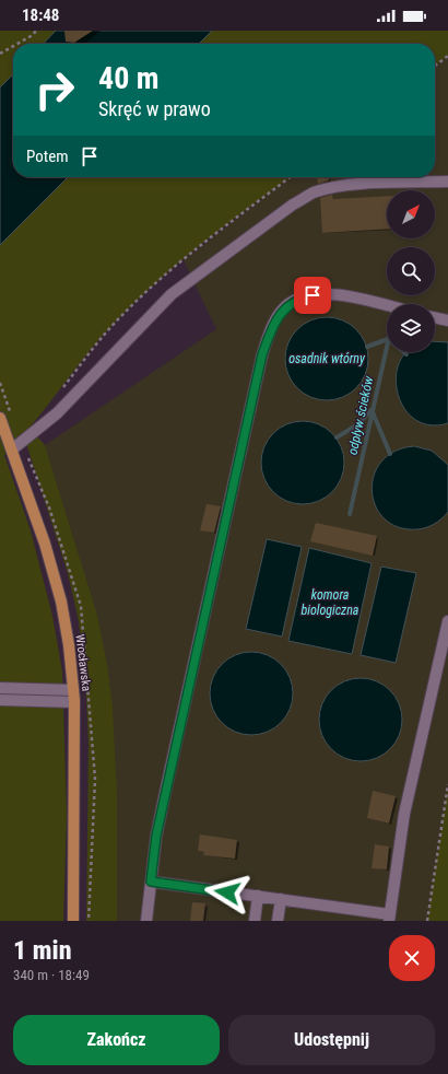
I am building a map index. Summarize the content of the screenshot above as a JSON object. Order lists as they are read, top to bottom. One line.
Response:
{"streets":{"main road":["Wrocławska"]},"water":["osadnik wtórny","odpływ ścieków","komora biologiczna"],"north":"top right","page":{"status":"18:48","turn":["40 m","Skręć w prawo"],"then":"Potem","heading":["1 min","340 m · 18:49"],"buttons":["Zakończ","Udostępnij"]}}
